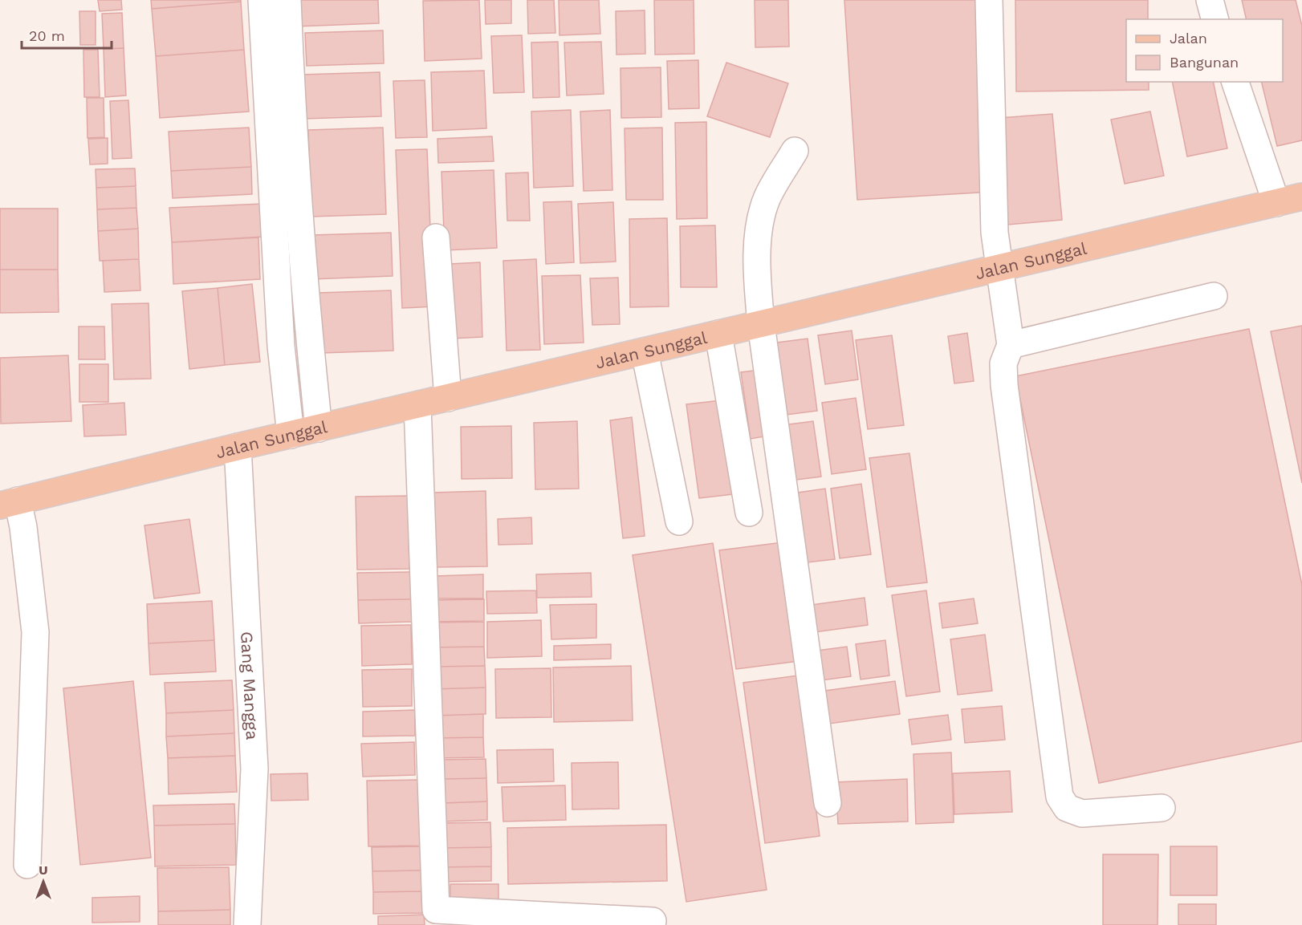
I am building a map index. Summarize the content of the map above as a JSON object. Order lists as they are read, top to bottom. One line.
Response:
{"streets":{"main road":["Jalan Sunggal"],"street":["Gang Mangga"]},"crossings":[["Jalan Sunggal","Gang Mangga"]],"legend":["Jalan","Bangunan"],"scale_bar":"20 m","north":"top"}
